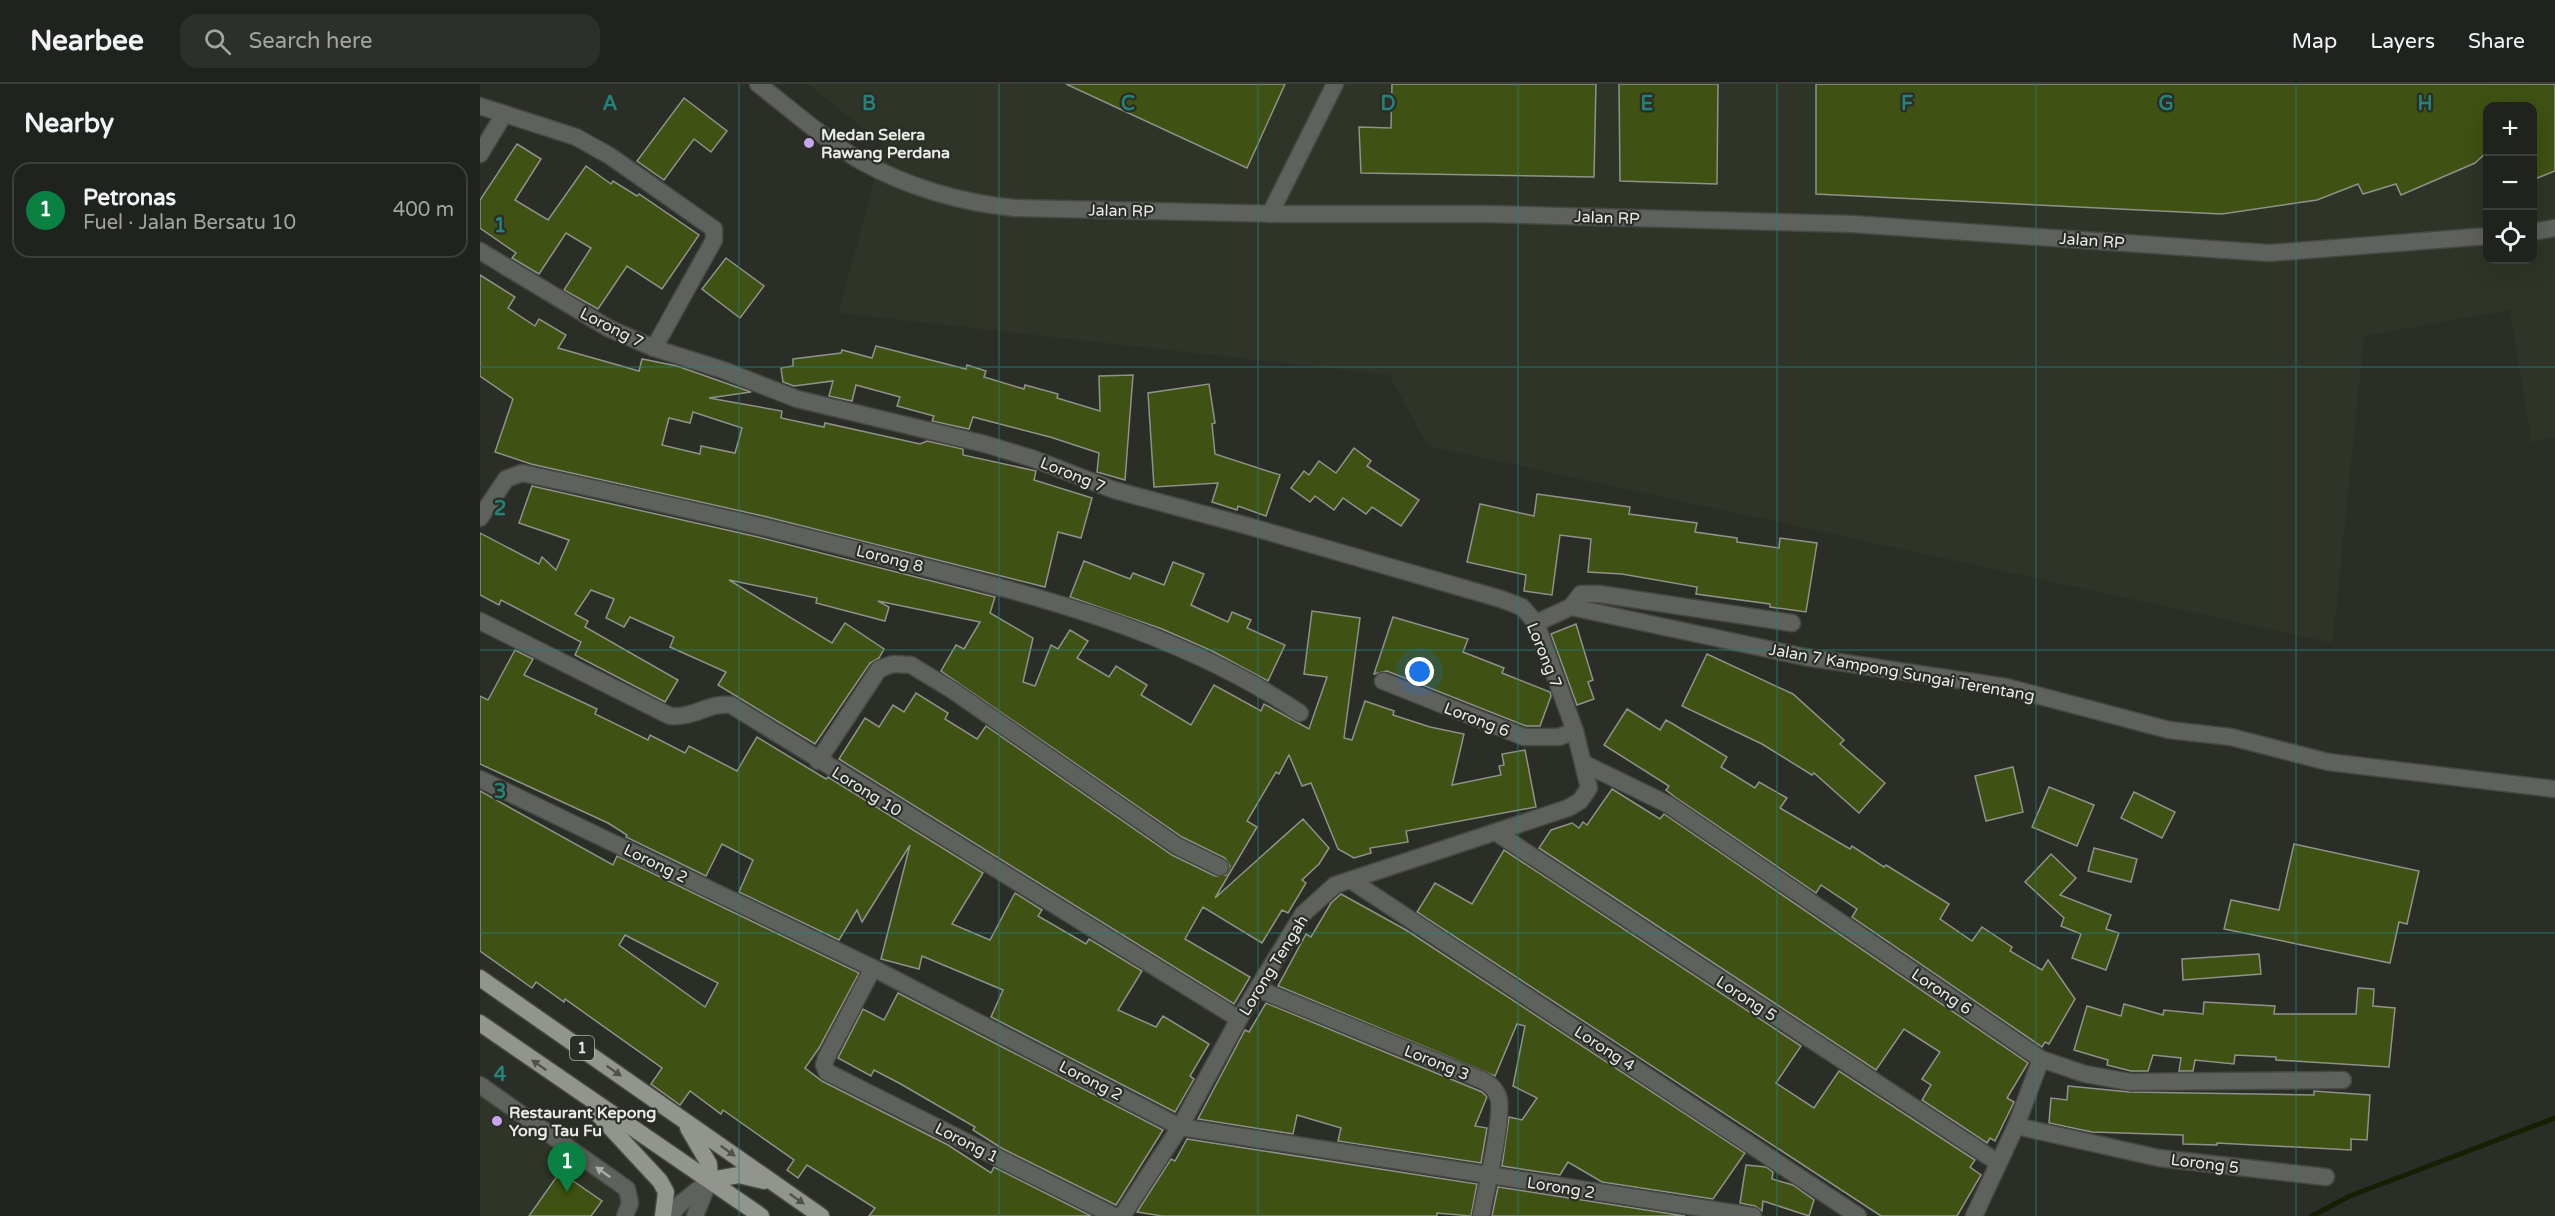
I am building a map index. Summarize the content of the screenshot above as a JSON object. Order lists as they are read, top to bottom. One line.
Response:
{"streets":{"main road":["1"],"street":["Jalan RP","Lorong 7","Lorong 8","Jalan 7 Kampong Sungai Terentang","Lorong 6","Lorong 10","Lorong 2","Lorong Tengah","Lorong 5","Lorong 4","Lorong 3","Lorong 1"]},"crossings":[["Lorong 7","Lorong 6"],["Lorong 7","Lorong Tengah"],["Lorong 6","Lorong Tengah"],["Lorong 10","Lorong Tengah"],["Lorong 2","Lorong Tengah"],["Lorong 2","Lorong 3"],["Lorong 2","Lorong 1"],["Lorong Tengah","Lorong 5"],["Lorong Tengah","Lorong 4"],["Lorong Tengah","Lorong 3"]],"places":["Medan Selera Rawang Perdana","Restaurant Kepong Yong Tau Fu"],"page":{"header":"Nearbee","search":"Search here","nav":["Map","Layers","Share"],"heading":"Nearby","map_buttons":["+","−"],"list":[{"mark":"1","name":"Petronas","note":"Fuel · Jalan Bersatu 10","value":"400 m"}],"pins":"1"},"grid":{"columns":["A","B","C","D","E","F","G","H"],"rows":["1","2","3","4"]}}
